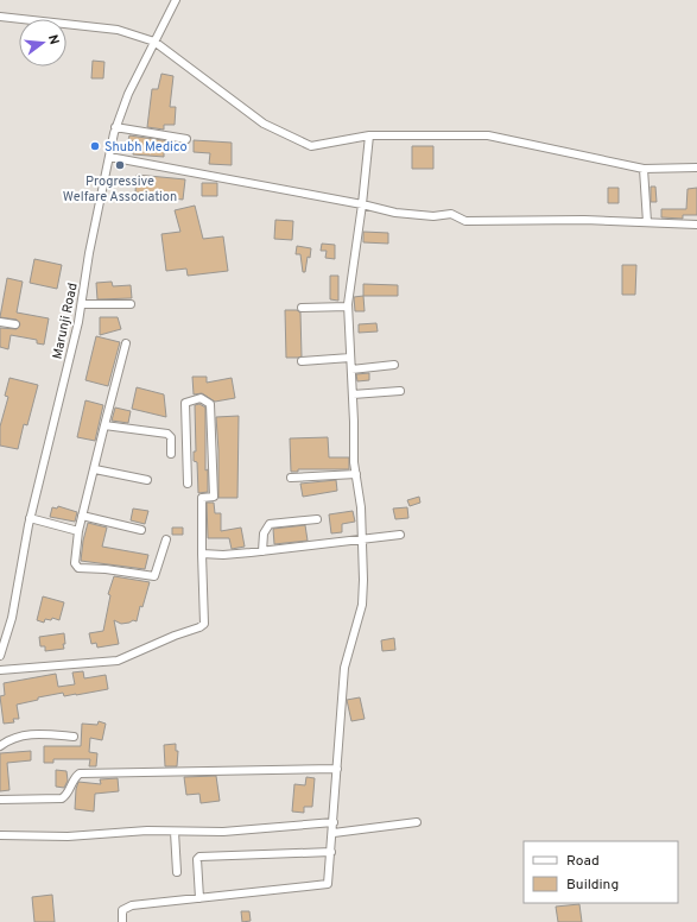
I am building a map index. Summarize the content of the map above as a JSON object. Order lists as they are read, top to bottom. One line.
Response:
{"streets":{"street":["Marunji Road"]},"places":["Shubh Medico","Progressive Welfare Association"],"legend":["Road","Building"],"north":"right"}
